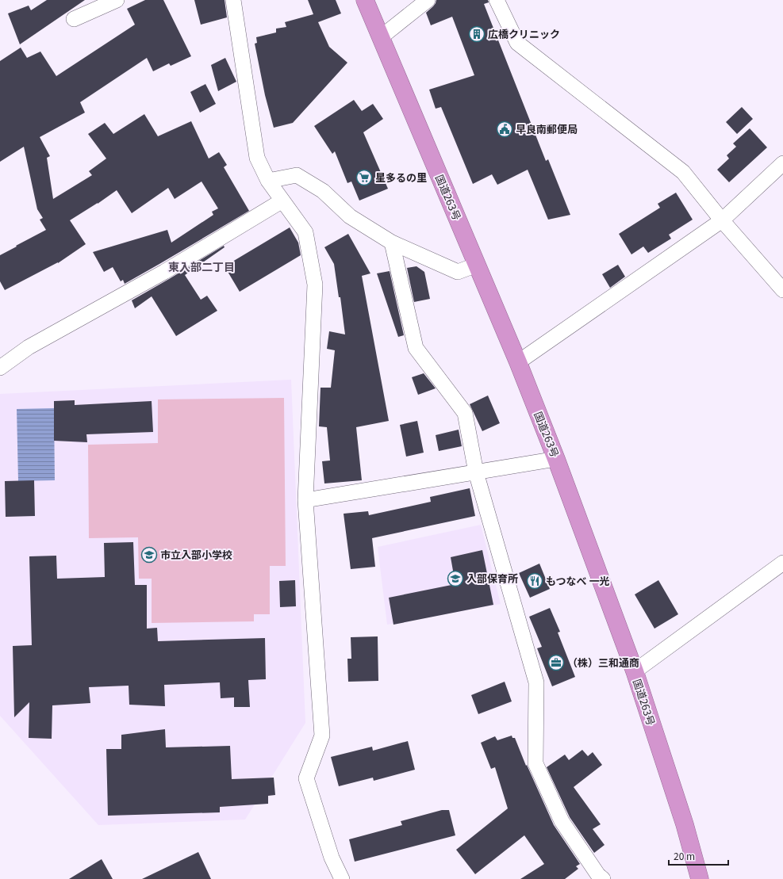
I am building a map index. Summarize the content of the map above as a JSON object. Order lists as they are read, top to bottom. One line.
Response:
{"streets":{"highway":["国道263号"]},"districts":["東入部二丁目"],"places":{"building":["広橋クリニック"],"public building":["早良南郵便局"],"supermarket":["星多るの里"],"school or university":["市立入部小学校","入部保育所"],"restaurant":["もつなべ 一光"],"office":["（株）三和通商"]},"scale_bar":"20 m"}
